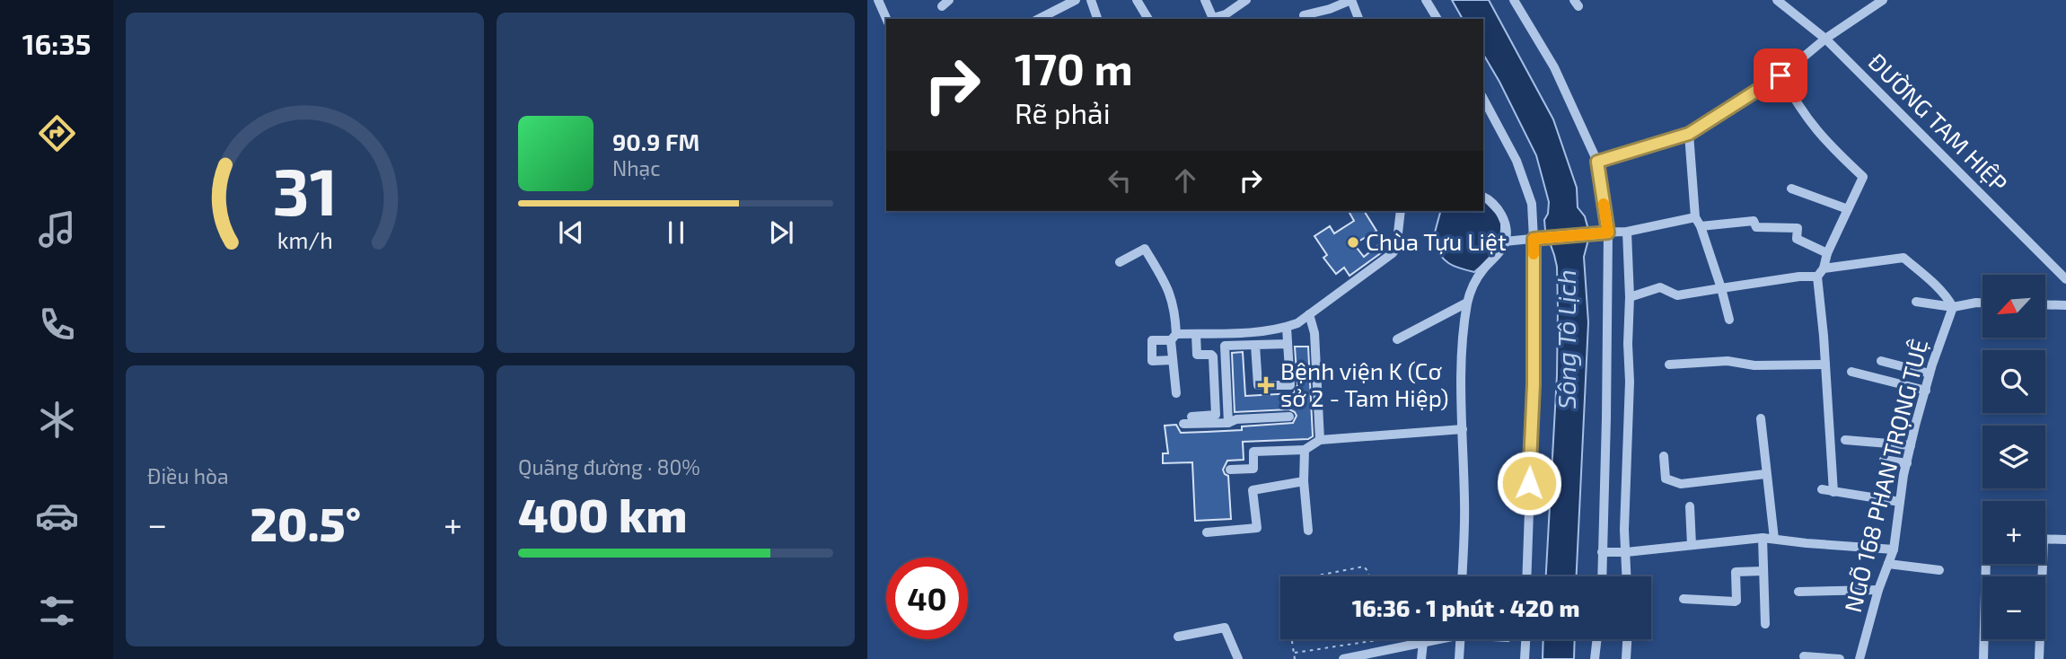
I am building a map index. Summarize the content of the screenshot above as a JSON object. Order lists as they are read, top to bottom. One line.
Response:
{"streets":{"street":["ĐƯỜNG TAM HIỆP","NGÕ 168 PHAN TRỌNG TUỆ"]},"water":["Sông Tô Lịch"],"places":{"other":["Chùa Tựu Liệt"],"health":["Bệnh viện K (Cơ sở 2 - Tam Hiệp)"]},"north":"bottom left","page":{"tabs":"16:35","turn":["170 m","Rẽ phải"],"song":["90.9 FM","Nhạc"],"map_buttons":["+","−"],"tile":["Điều hòa",["Quãng đường · 80%","400 km"]],"heat":["−","20.5°","+"],"limit":"40","trip":"16:36 · 1 phút · 420 m","gauge":["31","km/h"]}}
